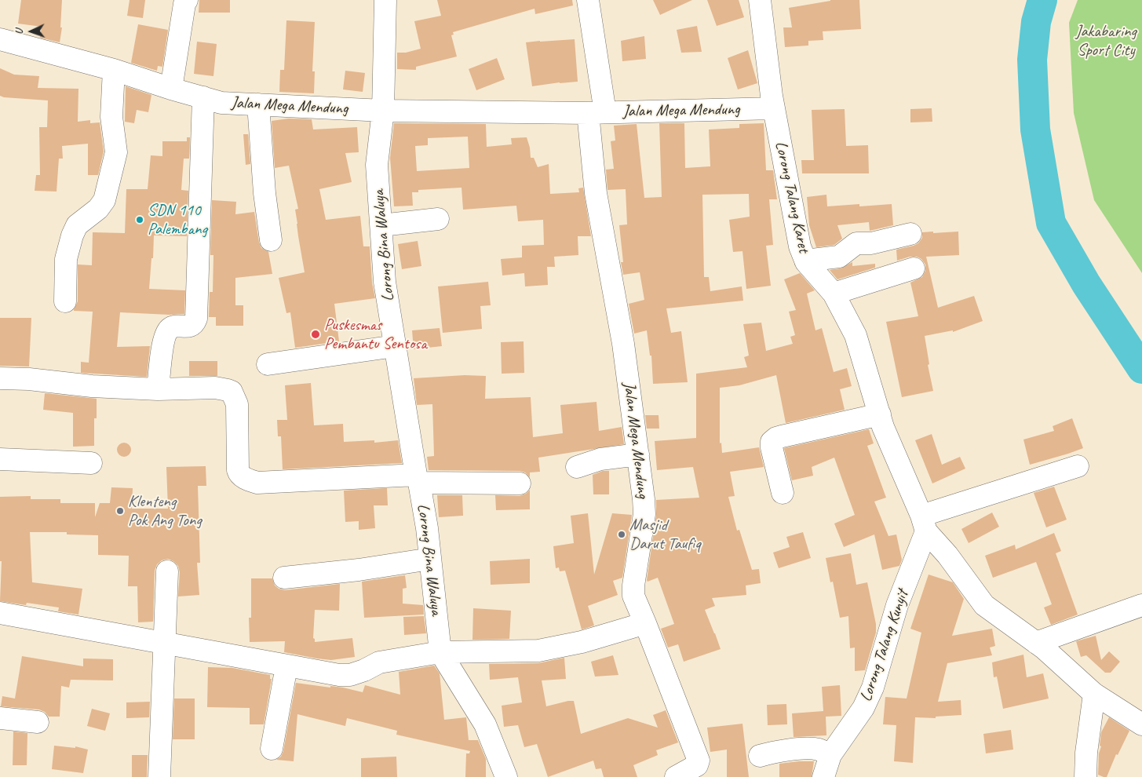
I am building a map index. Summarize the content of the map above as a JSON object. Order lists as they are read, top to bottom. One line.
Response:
{"streets":{"street":["Jalan Mega Mendung","Lorong Talang Karet","Lorong Bina Waluya","Lorong Talang Kunyit"]},"crossings":[["Jalan Mega Mendung","Lorong Talang Karet"],["Jalan Mega Mendung","Lorong Bina Waluya"],["Lorong Talang Karet","Lorong Talang Kunyit"]],"parks":["Jakabaring Sport City"],"places":["SDN 110 Palembang","Puskesmas Pembantu Sentosa","Klenteng Pok Ang Tong","Masjid Darut Taufiq"],"north":"left"}
